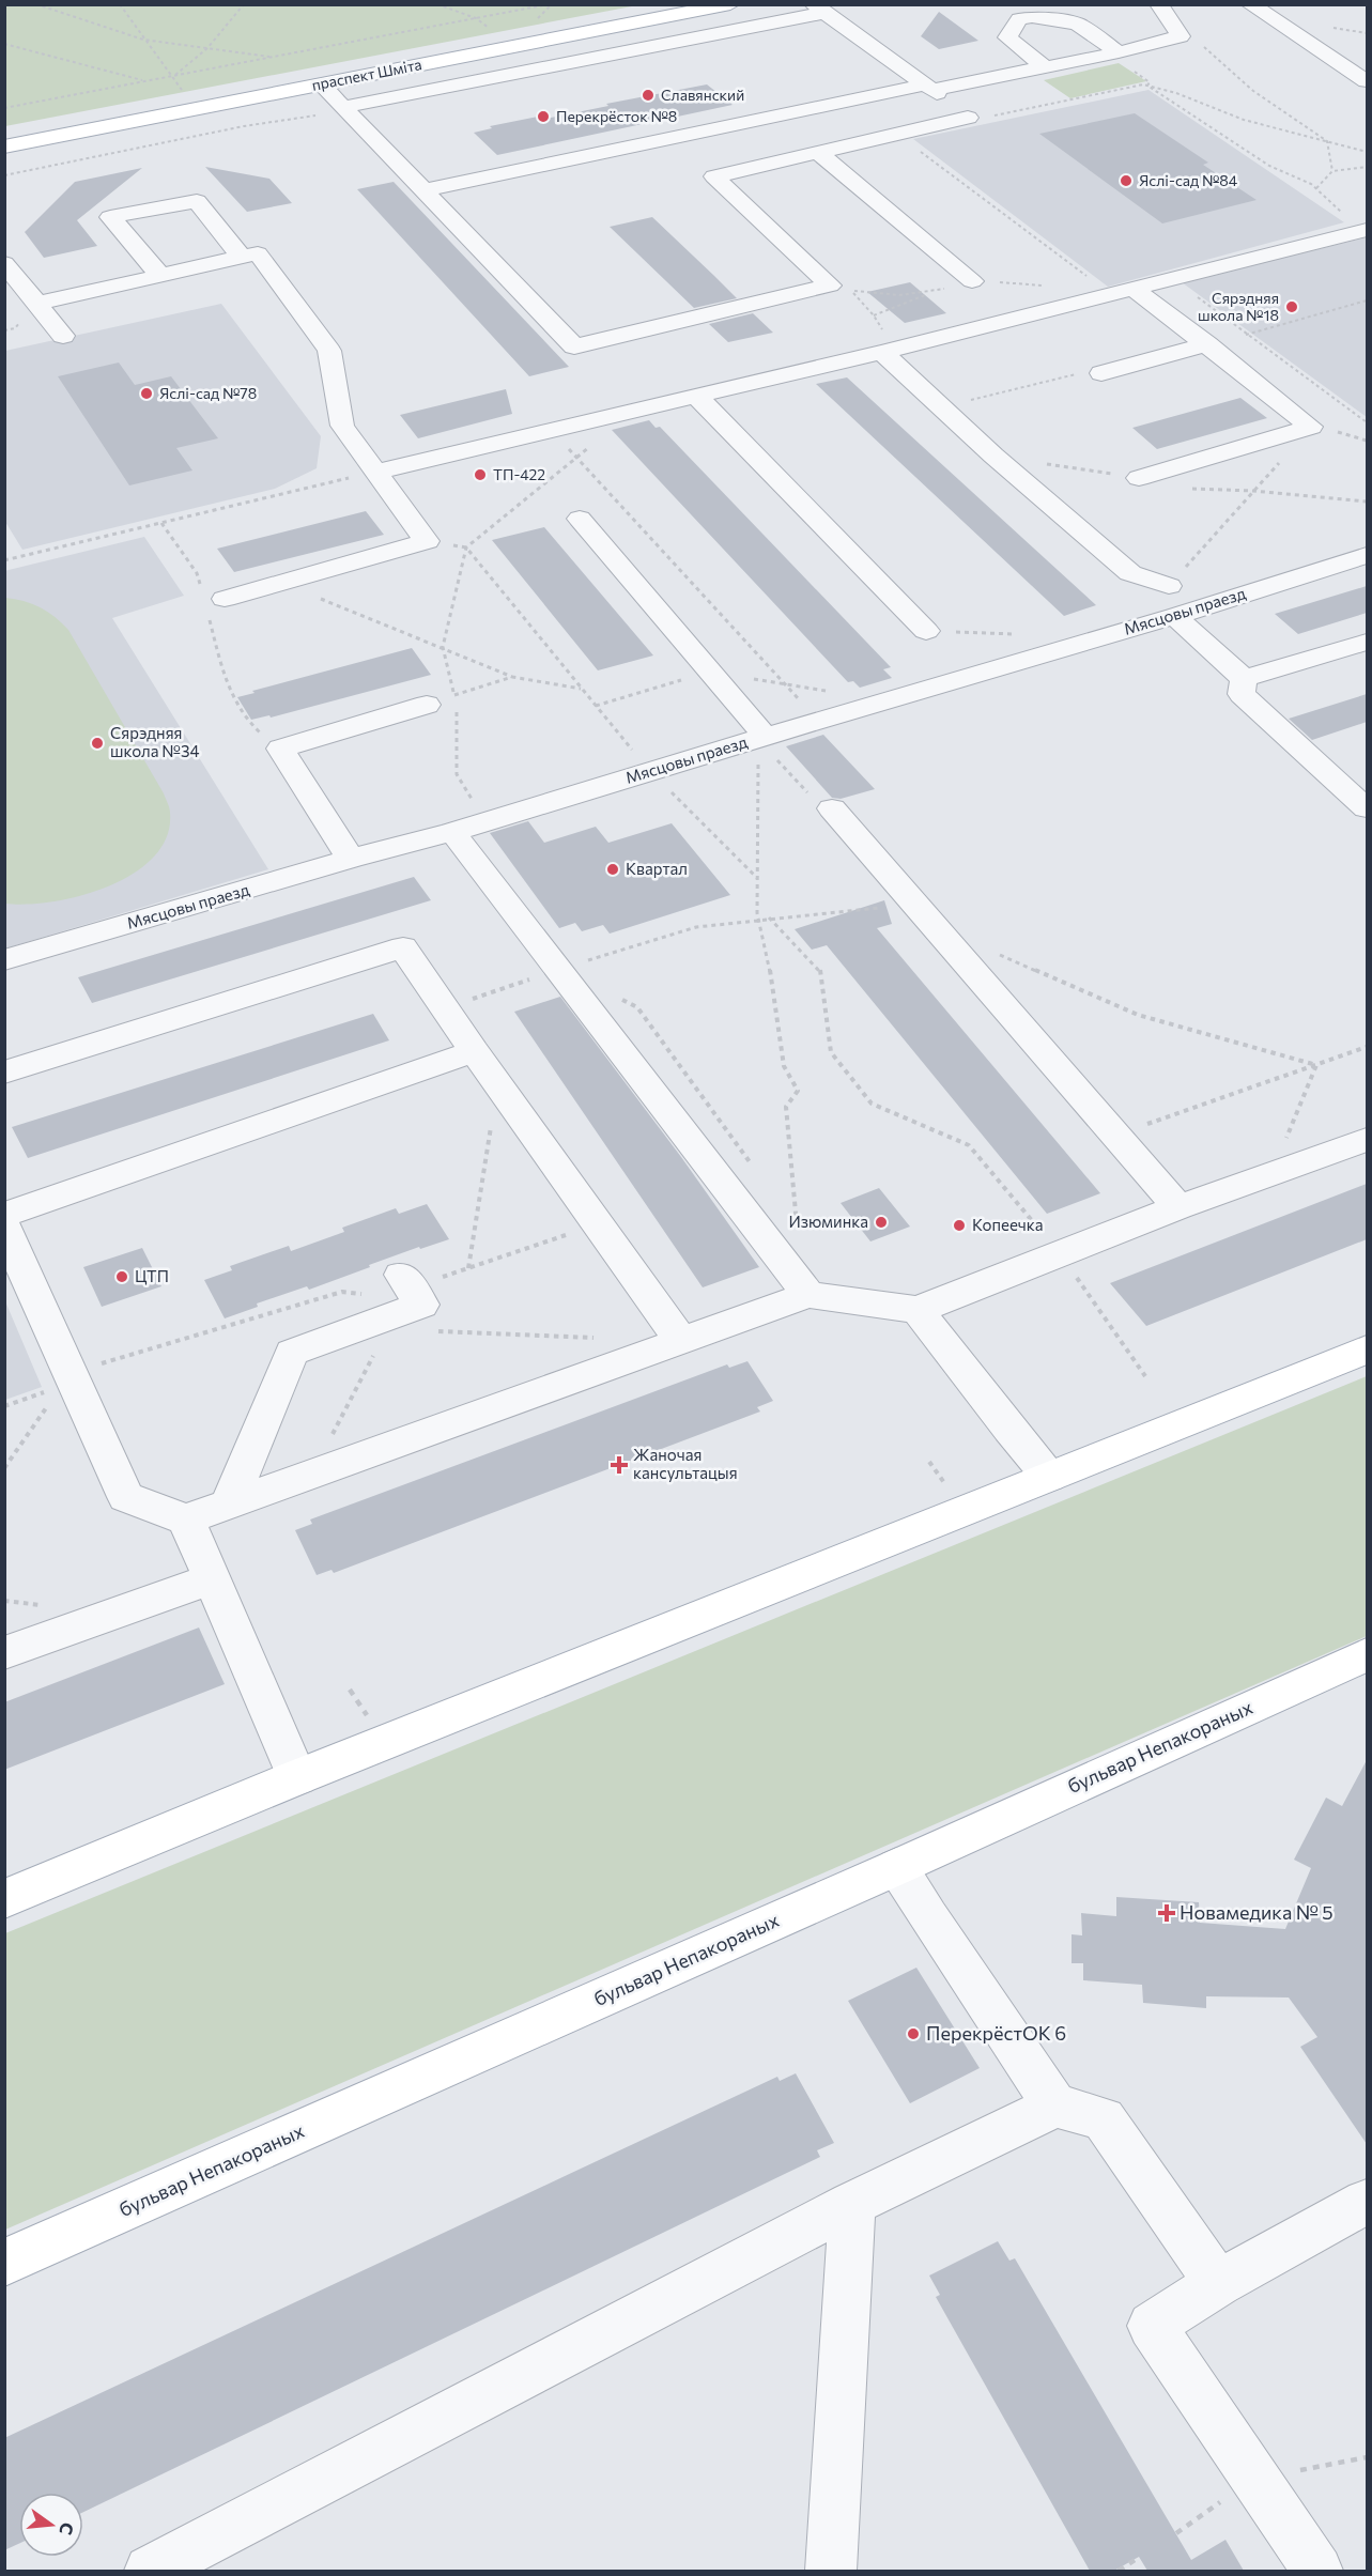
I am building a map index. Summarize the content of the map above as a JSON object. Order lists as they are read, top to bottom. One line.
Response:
{"streets":{"main road":["праспект Шміта","бульвар Непакораных"],"street":["Мясцовы праезд"]},"places":{"other":["Славянский","Перекрёсток №8","Яслі-сад №84","Сярэдняя школа №18","Яслі-сад №78","ТП-422","Сярэдняя школа №34","Квартал","Изюминка","Копеечка","ЦТП","ПерекрёстОК 6"],"health":["Жаночая кансультацыя","Новамедика № 5"]},"north":"right"}
